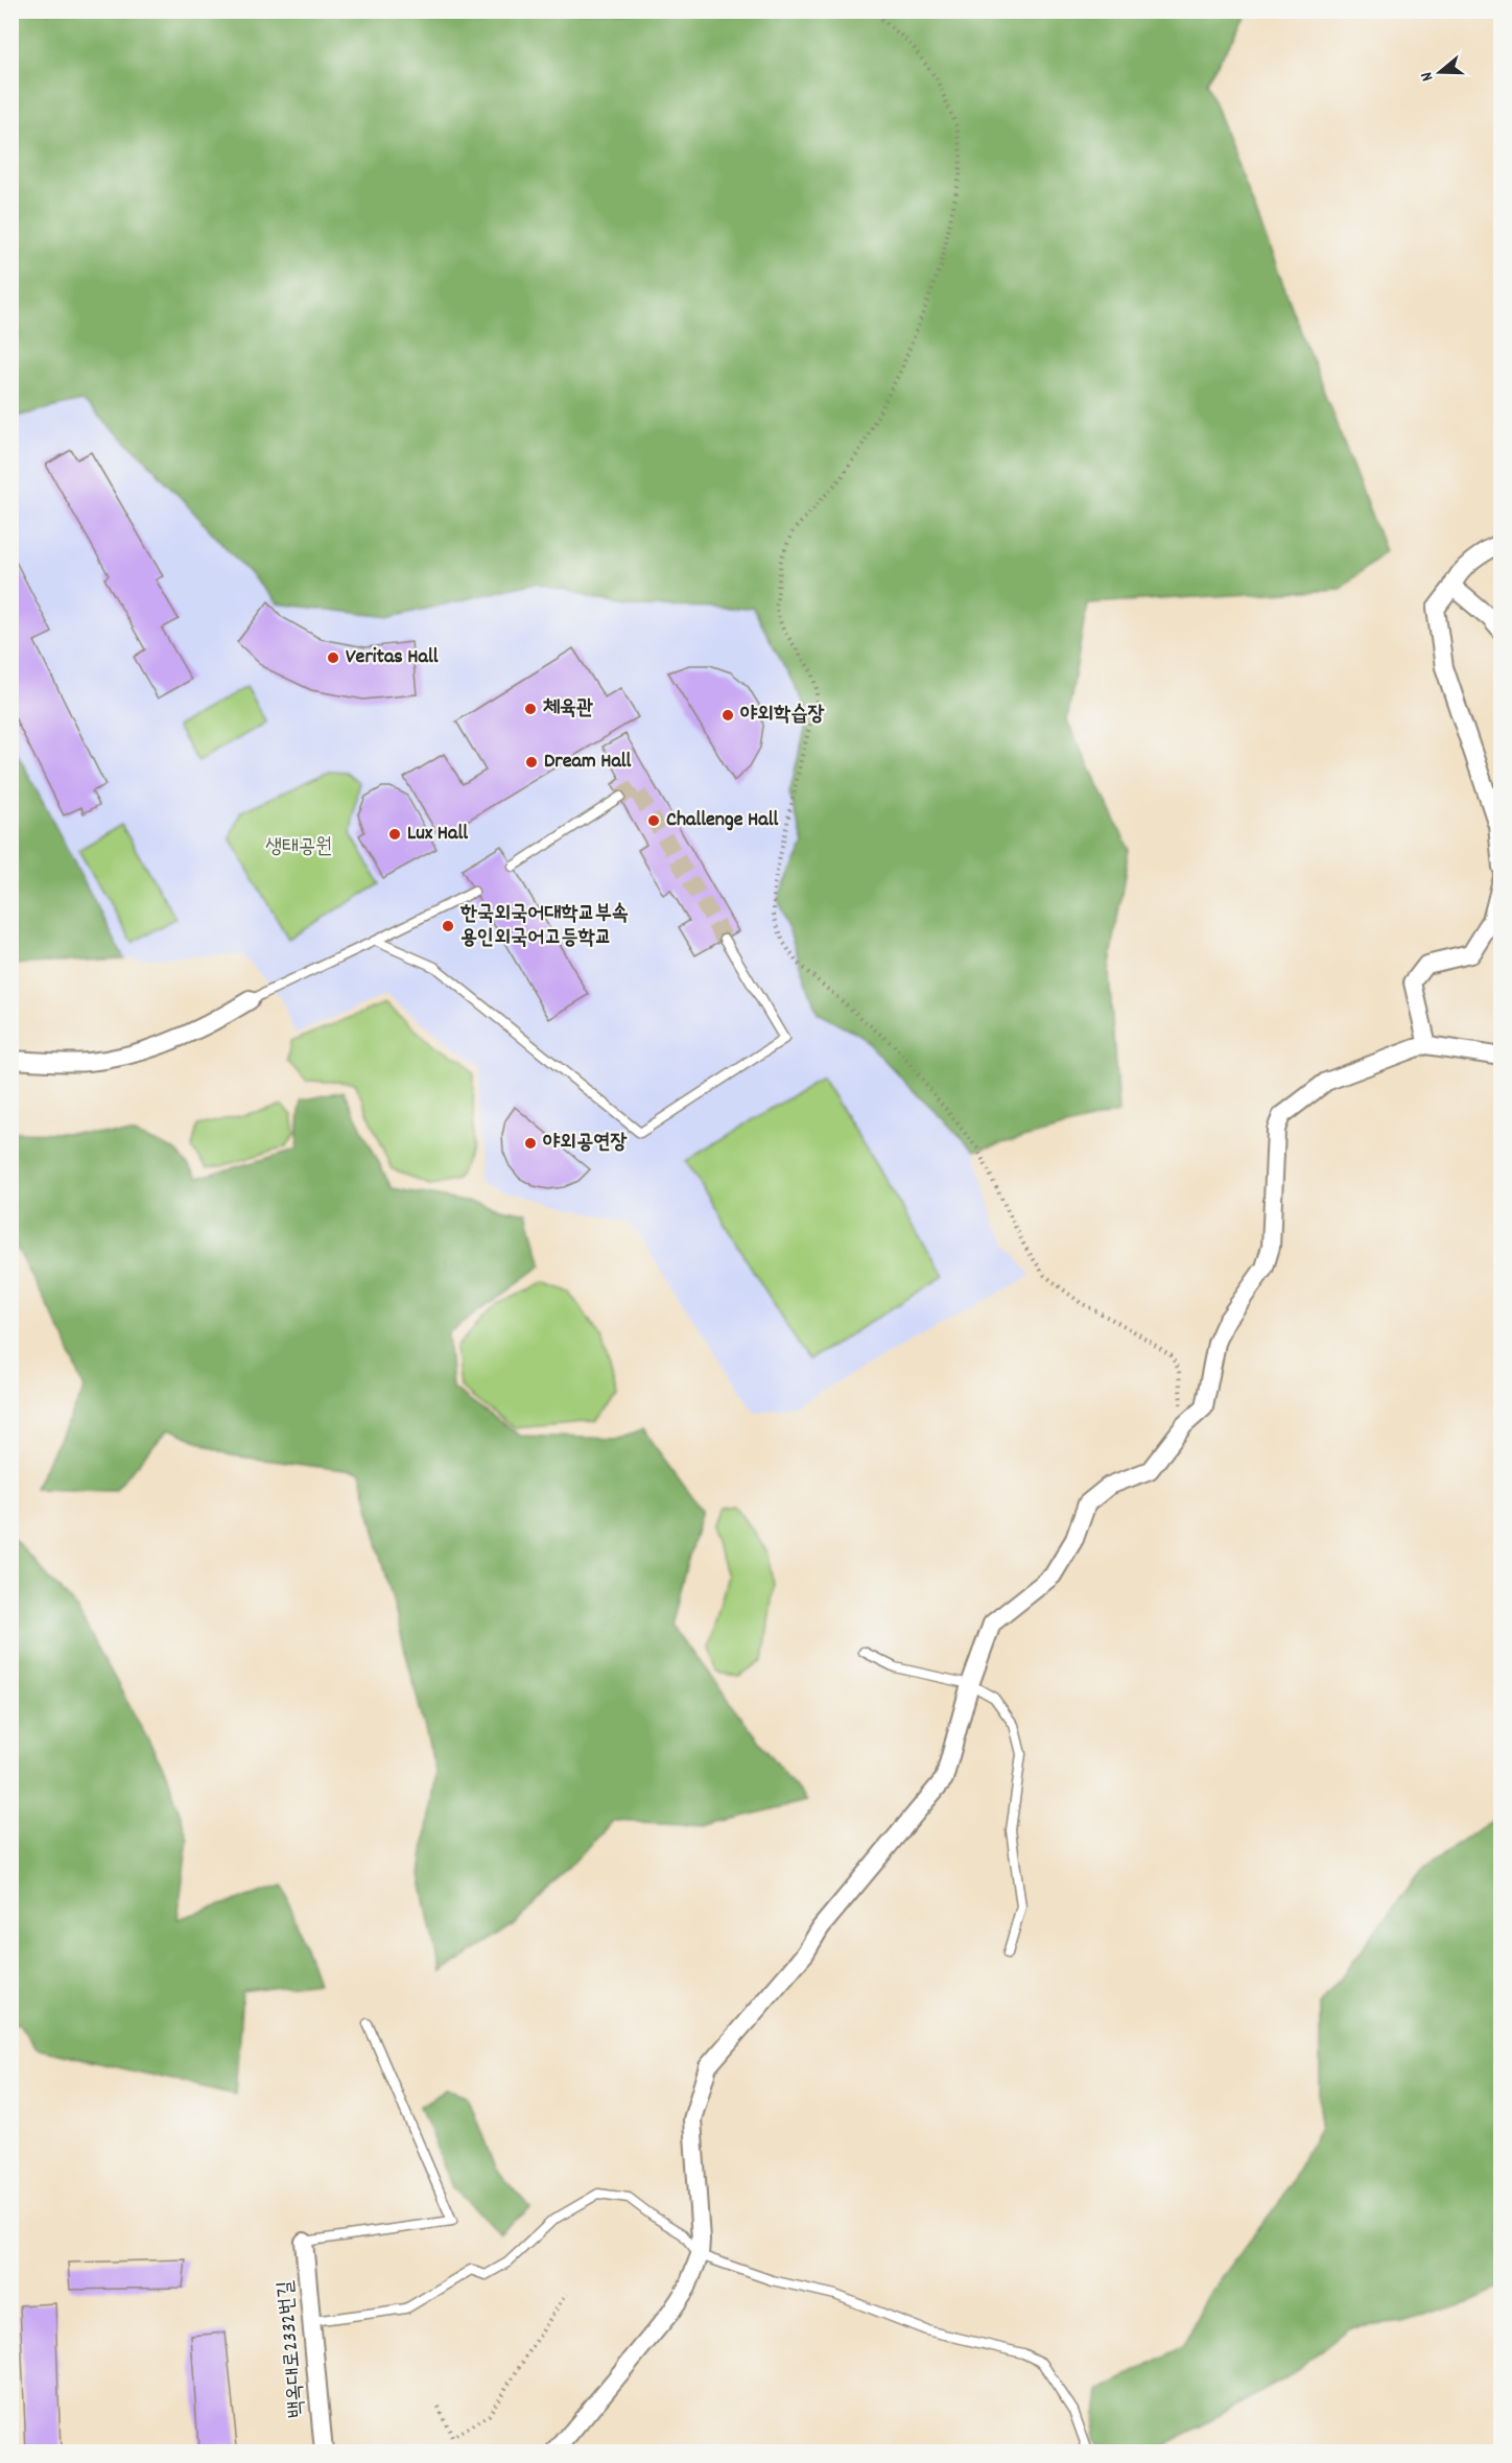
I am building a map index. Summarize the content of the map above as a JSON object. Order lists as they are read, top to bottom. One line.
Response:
{"streets":{"street":["백옥대로2332번길"]},"parks":["생태공원"],"places":["Veritas Hall","체육관","야외학습장","Dream Hall","Challenge Hall","Lux Hall","한국외국어대학교부속 용인외국어고등학교","야외공연장"],"north":"left"}
